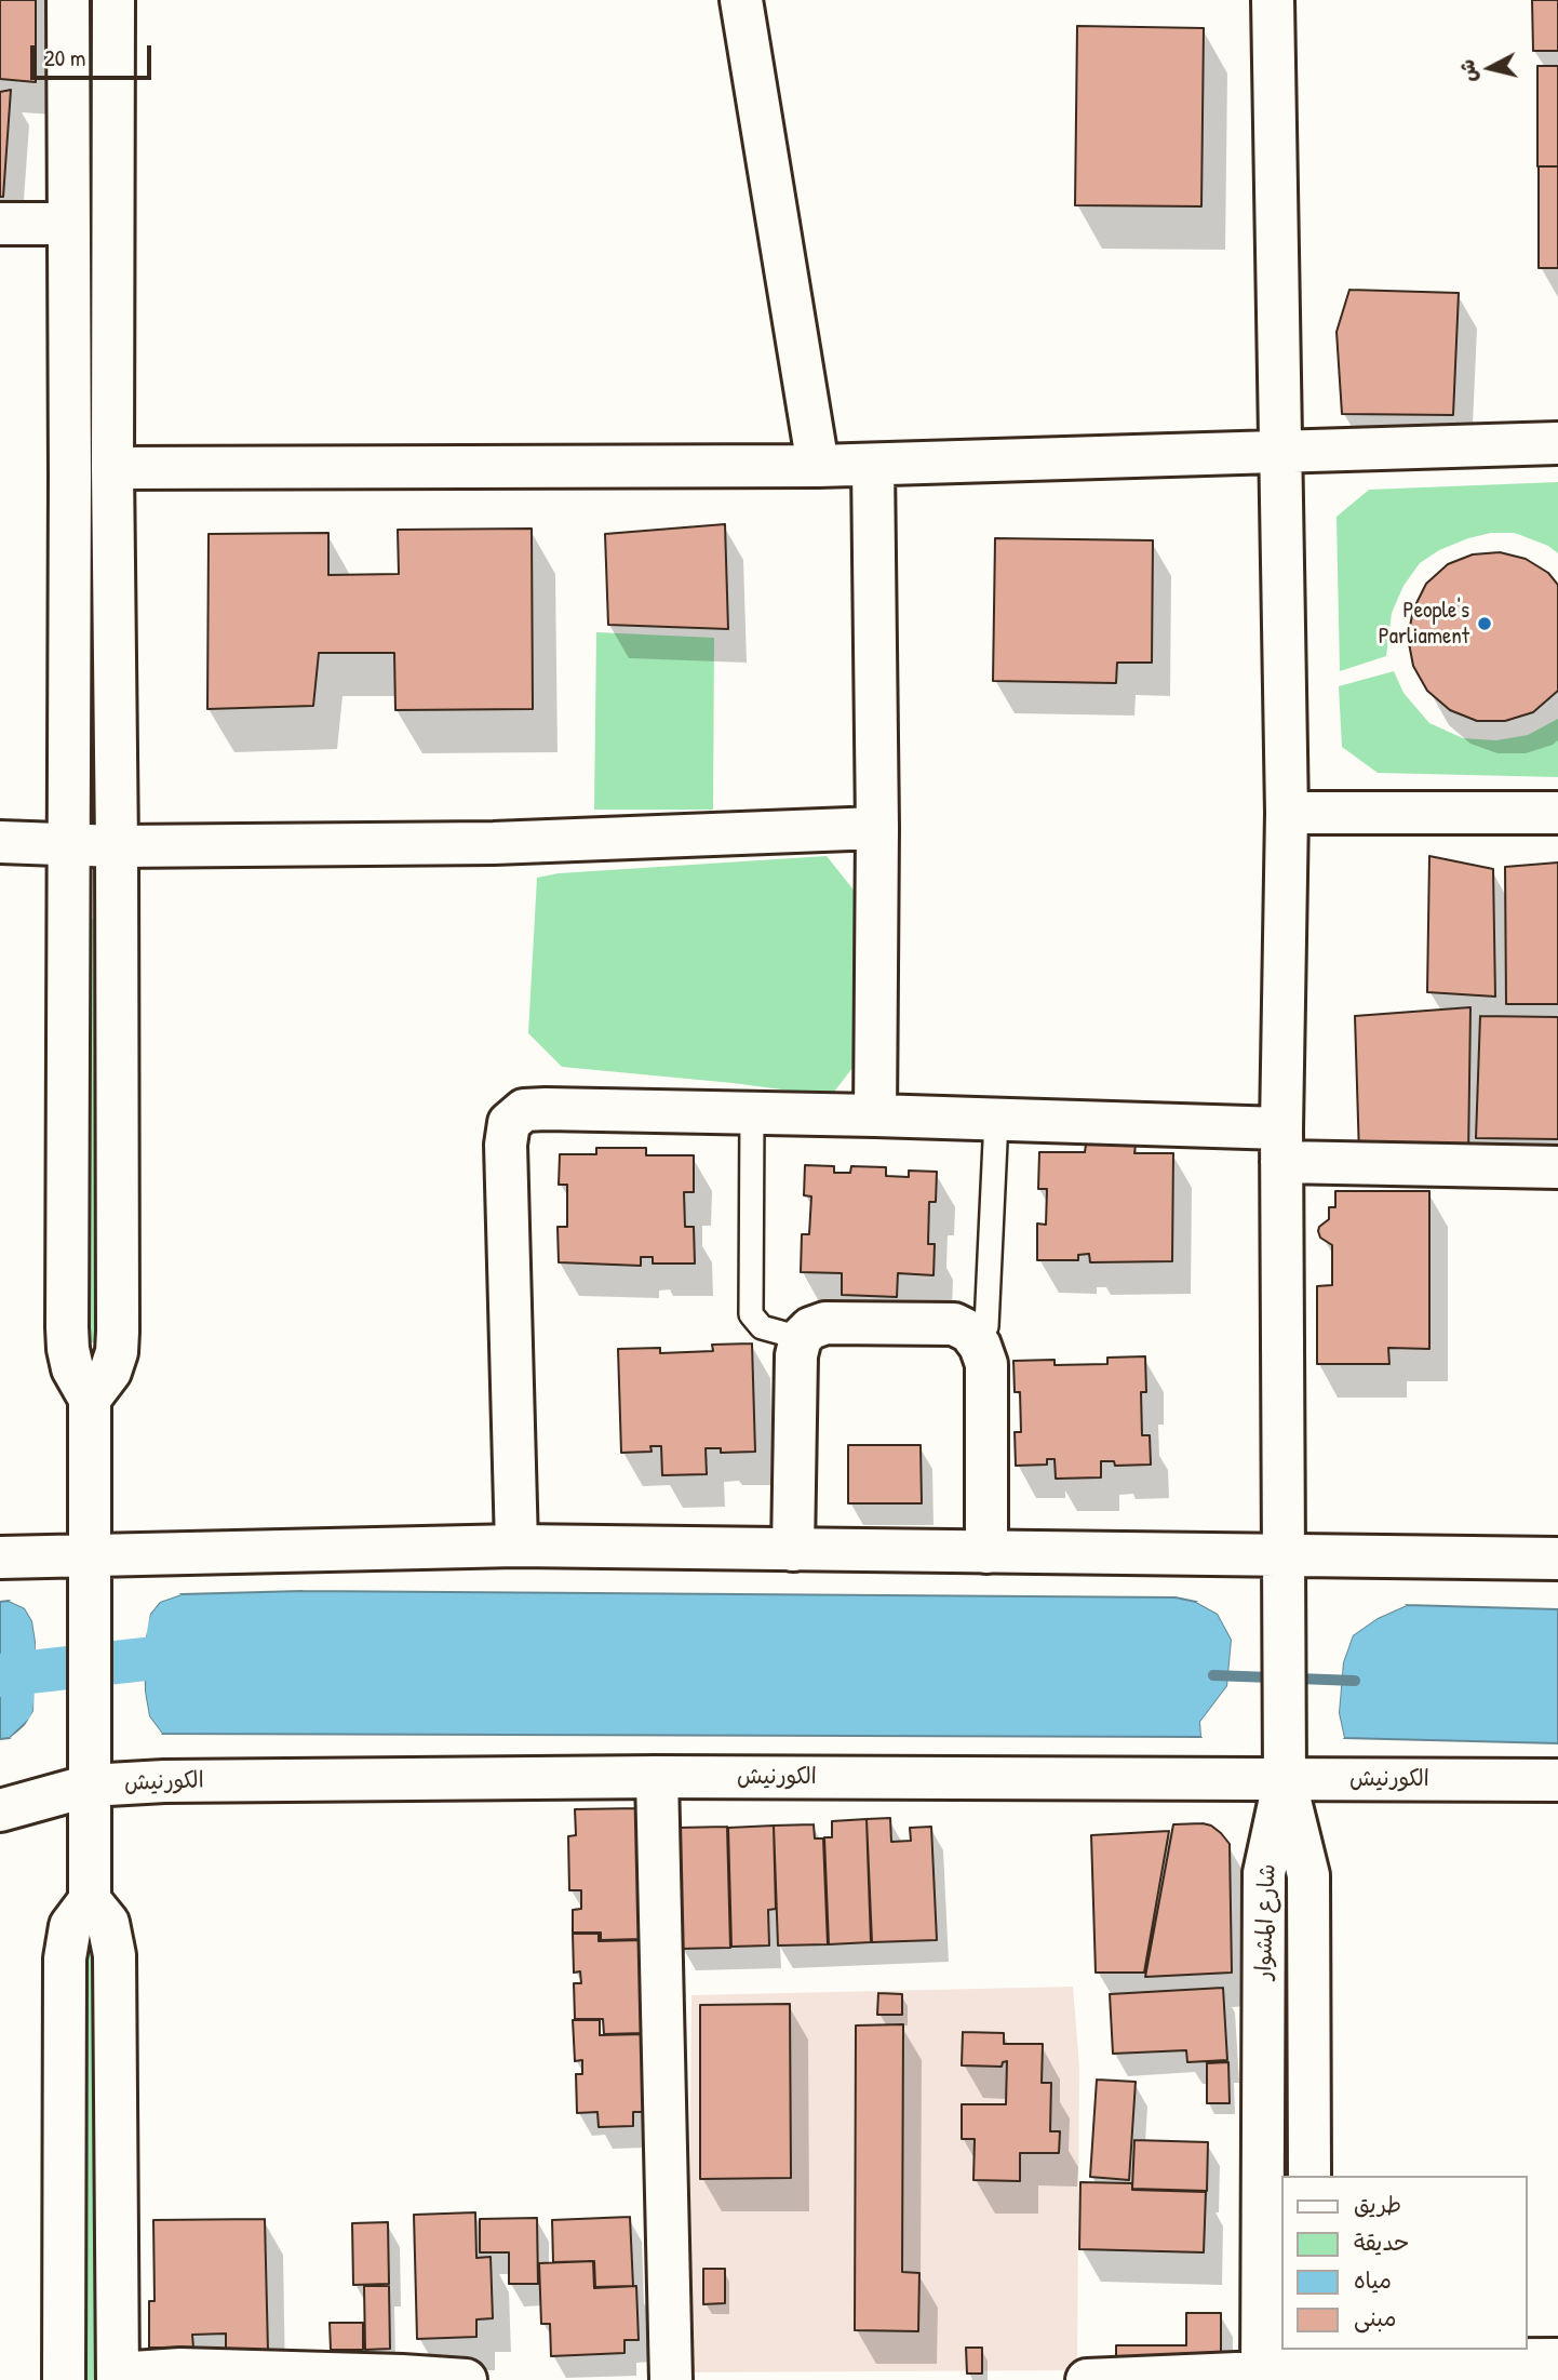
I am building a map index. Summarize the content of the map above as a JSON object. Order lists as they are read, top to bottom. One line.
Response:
{"streets":{"street":["الكورنيش","شارع المشوار"]},"crossings":[["الكورنيش","شارع المشوار"]],"places":["People's Parliament"],"legend":["طريق","حديقة","مياه","مبنى"],"scale_bar":"20 m","north":"left"}
